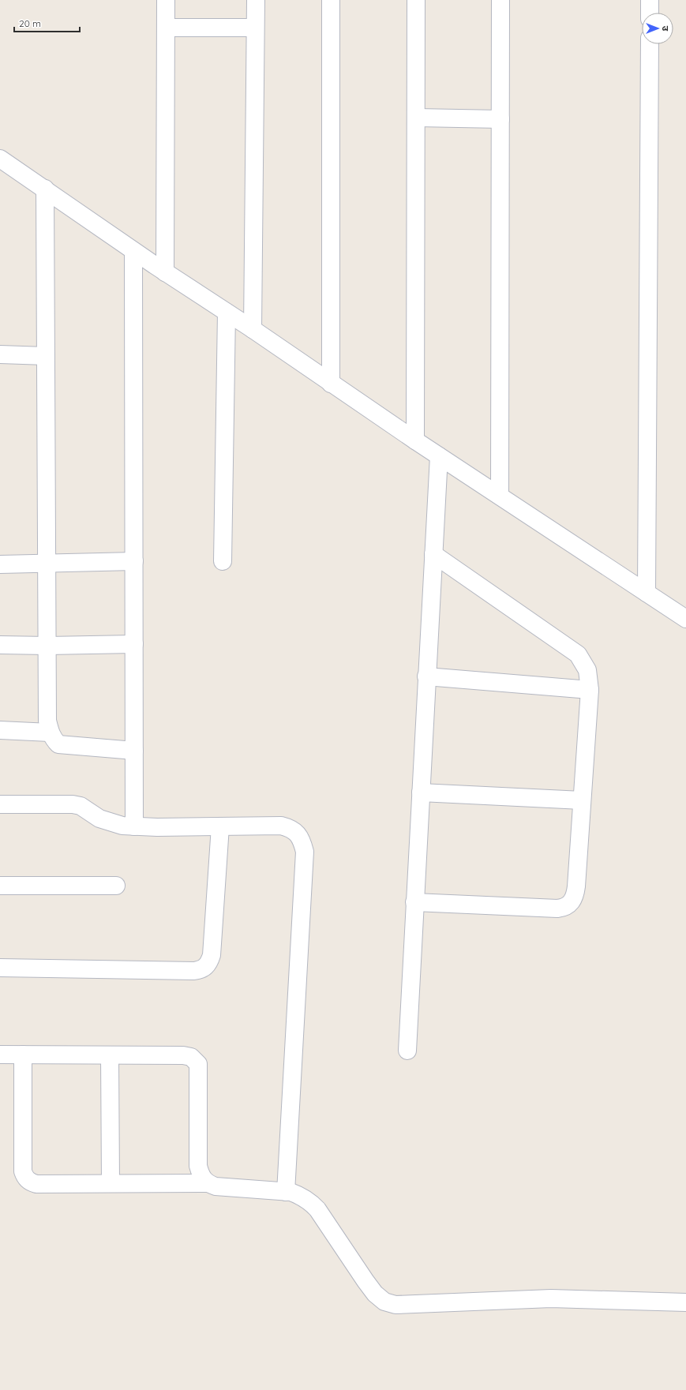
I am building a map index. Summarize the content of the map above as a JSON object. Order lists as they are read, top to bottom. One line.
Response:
{"scale_bar":"20 m","north":"right"}
